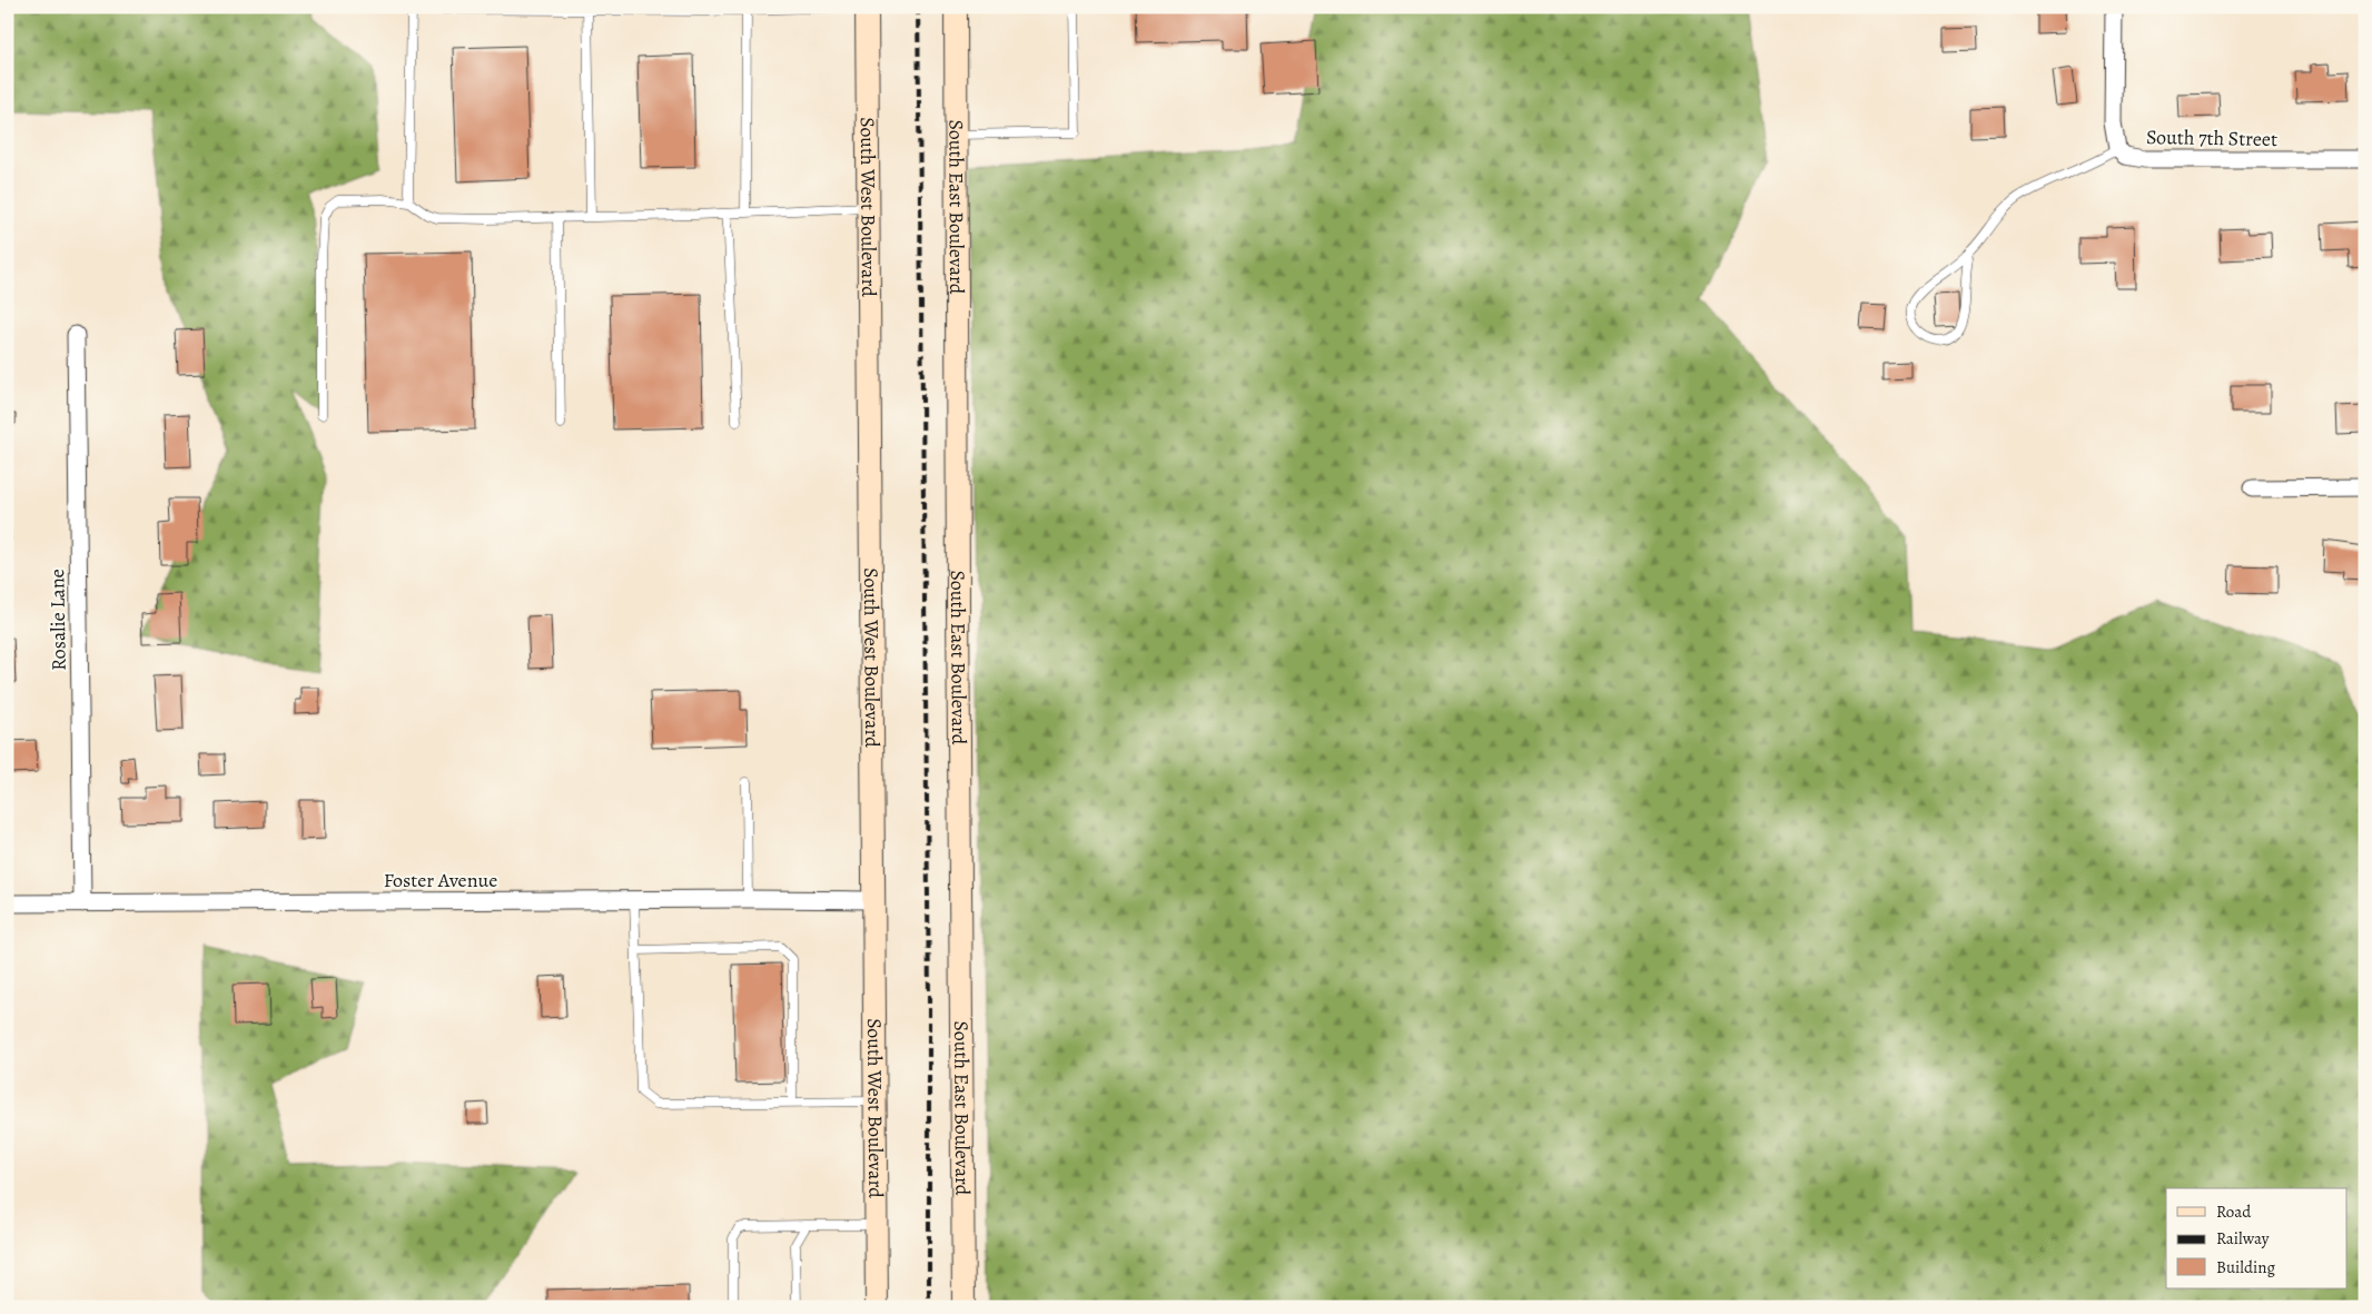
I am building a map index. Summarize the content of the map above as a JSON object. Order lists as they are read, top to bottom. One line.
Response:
{"streets":{"main road":["South West Boulevard","South East Boulevard"],"street":["South 7th Street","Rosalie Lane","Foster Avenue"]},"crossings":[["South West Boulevard","Foster Avenue"],["Rosalie Lane","Foster Avenue"]],"legend":["Road","Railway","Building"]}
